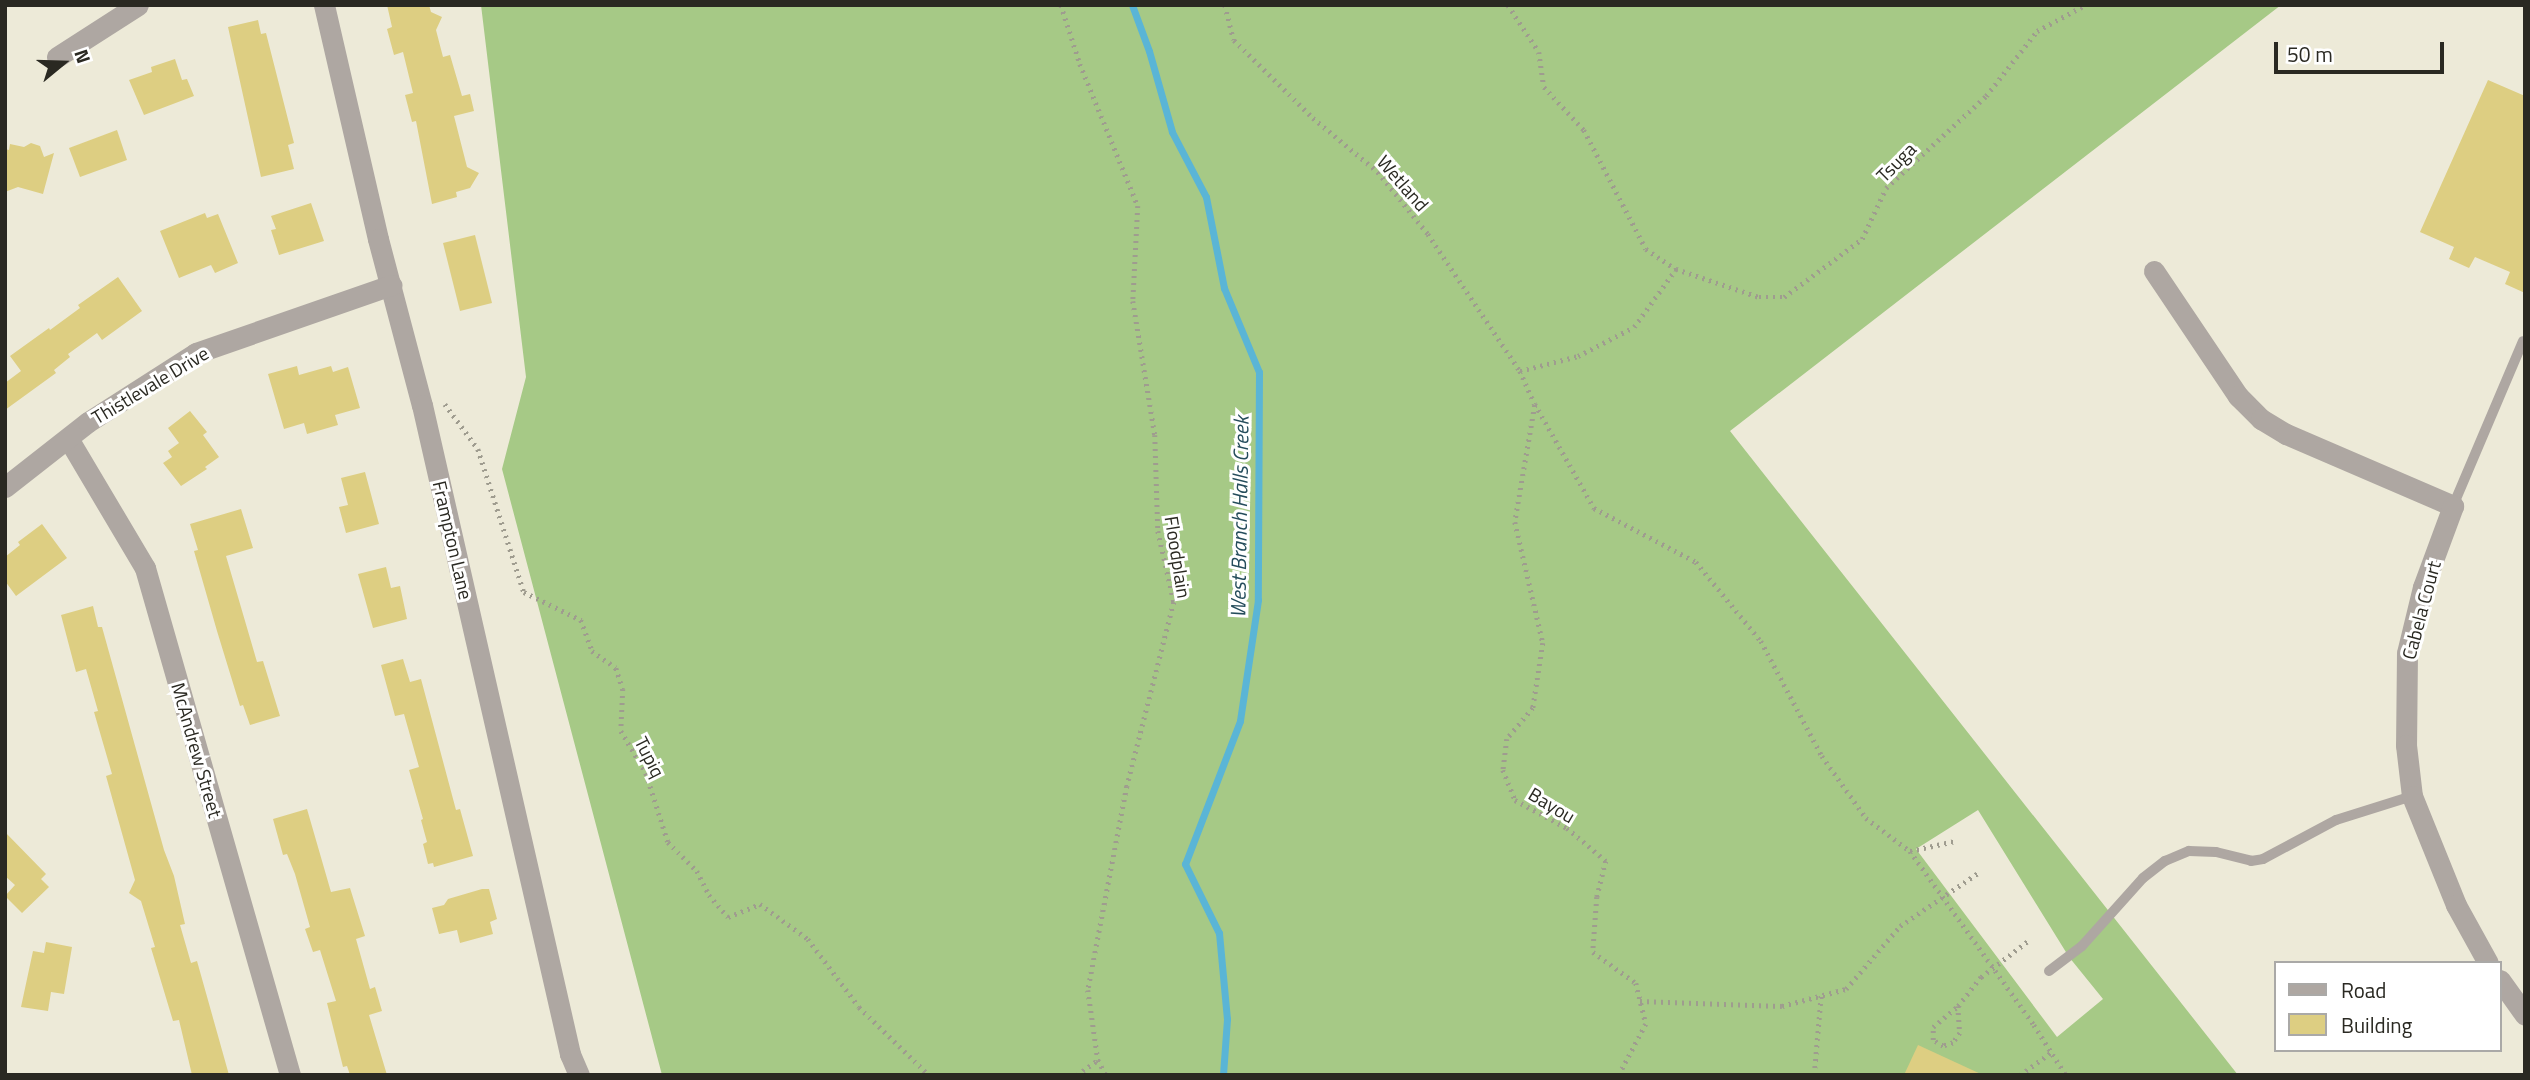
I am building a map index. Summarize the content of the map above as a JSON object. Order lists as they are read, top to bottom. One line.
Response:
{"streets":{"street":["Thistlevale Drive","Frampton Lane","Cabela Court","McAndrew Street"],"path":["Tsuga","Wetland","Floodplain","Tupiq","Bayou"]},"crossings":[["Wetland","Bayou"],["Thistlevale Drive","Frampton Lane"],["Thistlevale Drive","McAndrew Street"],["Frampton Lane","Tupiq"]],"water":["West Branch Halls Creek"],"legend":["Road","Building"],"scale_bar":"50 m","north":"right"}
